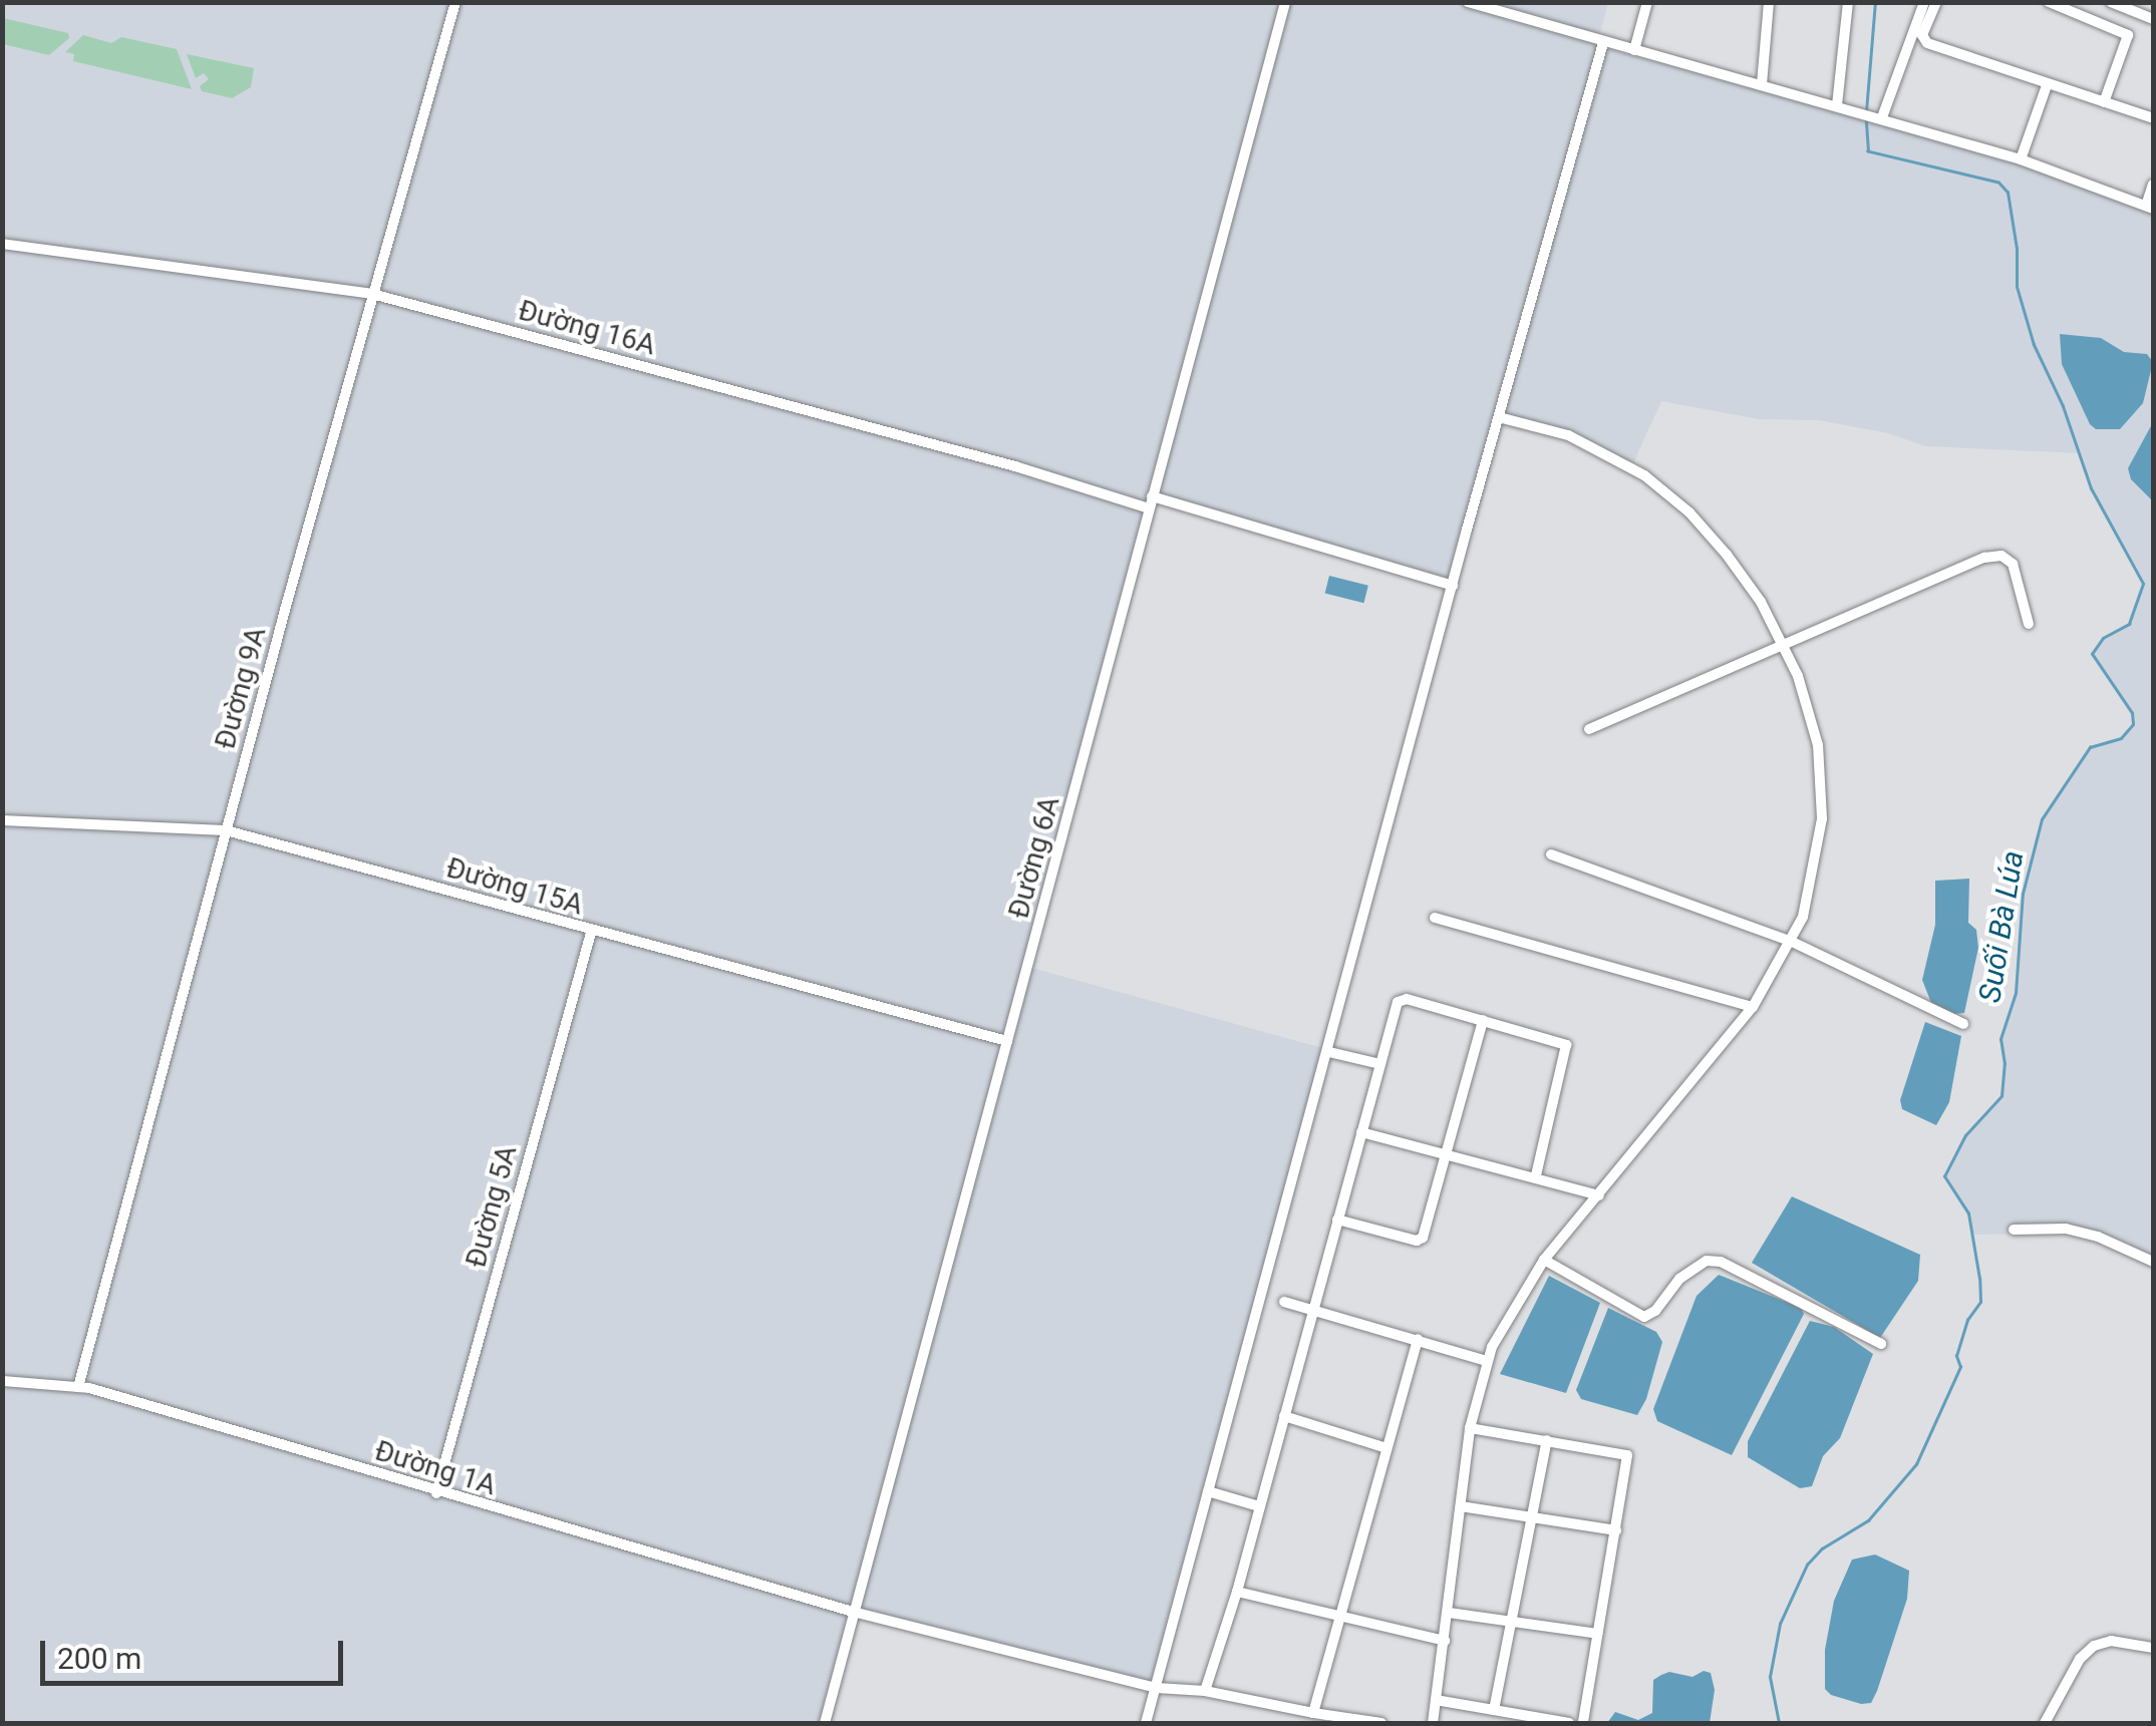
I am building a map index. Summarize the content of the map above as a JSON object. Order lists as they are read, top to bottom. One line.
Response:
{"streets":{"street":["Đường 16A","Đường 9A","Đường 6A","Đường 15A","Đường 5A","Đường 1A"]},"crossings":[["Đường 16A","Đường 9A"],["Đường 16A","Đường 6A"],["Đường 9A","Đường 15A"],["Đường 9A","Đường 1A"],["Đường 6A","Đường 15A"],["Đường 6A","Đường 1A"],["Đường 15A","Đường 5A"],["Đường 5A","Đường 1A"]],"water":["Suối Bà Lúa"],"scale_bar":"200 m"}
